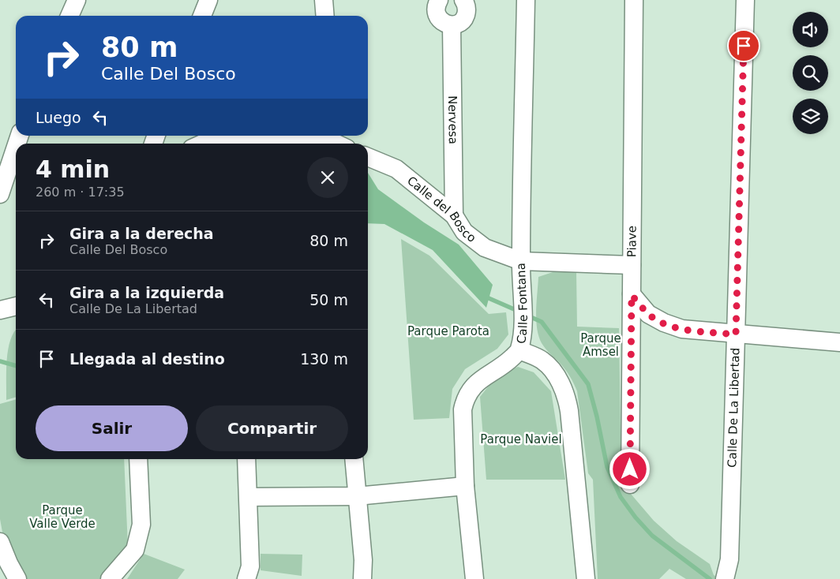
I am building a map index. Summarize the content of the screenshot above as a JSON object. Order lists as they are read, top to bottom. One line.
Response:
{"streets":{"street":["Nervesa","Calle del Bosco","Piave","Calle Fontana","Calle De La Libertad"]},"crossings":[["Nervesa","Calle del Bosco"],["Calle del Bosco","Piave"],["Calle del Bosco","Calle Fontana"]],"parks":["Parque Parota","Parque Amsel","Parque Naviel","Parque Valle Verde"],"page":{"turn":["80 m","Calle Del Bosco"],"then":"Luego","heading":["4 min","260 m · 17:35"],"list":[{"name":"Gira a la derecha","note":"Calle Del Bosco","value":"80 m"},{"name":"Gira a la izquierda","note":"Calle De La Libertad","value":"50 m"},{"name":"Llegada al destino","value":"130 m"}],"buttons":["Salir","Compartir"]}}
